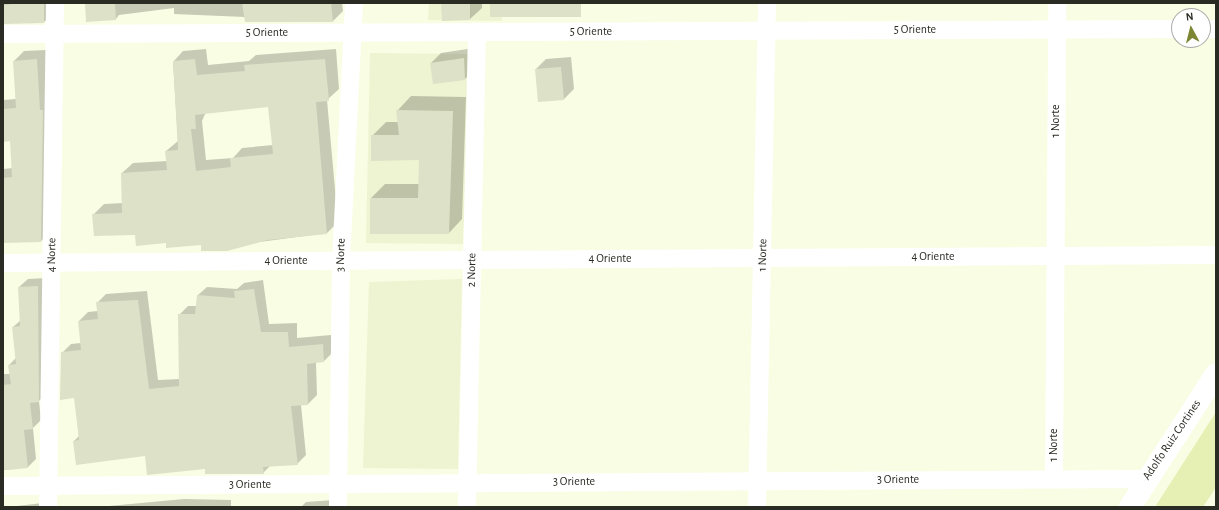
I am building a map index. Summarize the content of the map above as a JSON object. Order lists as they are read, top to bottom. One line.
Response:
{"streets":{"main road":["Adolfo Ruiz Cortines"],"street":["5 Oriente","1 Norte","4 Norte","3 Norte","4 Oriente","2 Norte","3 Oriente"]},"crossings":[["5 Oriente","1 Norte"],["5 Oriente","4 Norte"],["5 Oriente","3 Norte"],["5 Oriente","2 Norte"],["1 Norte","4 Oriente"],["1 Norte","3 Oriente"],["4 Norte","4 Oriente"],["4 Norte","3 Oriente"],["3 Norte","4 Oriente"],["3 Norte","3 Oriente"],["4 Oriente","2 Norte"],["2 Norte","3 Oriente"],["Adolfo Ruiz Cortines","3 Oriente"]],"north":"top"}
